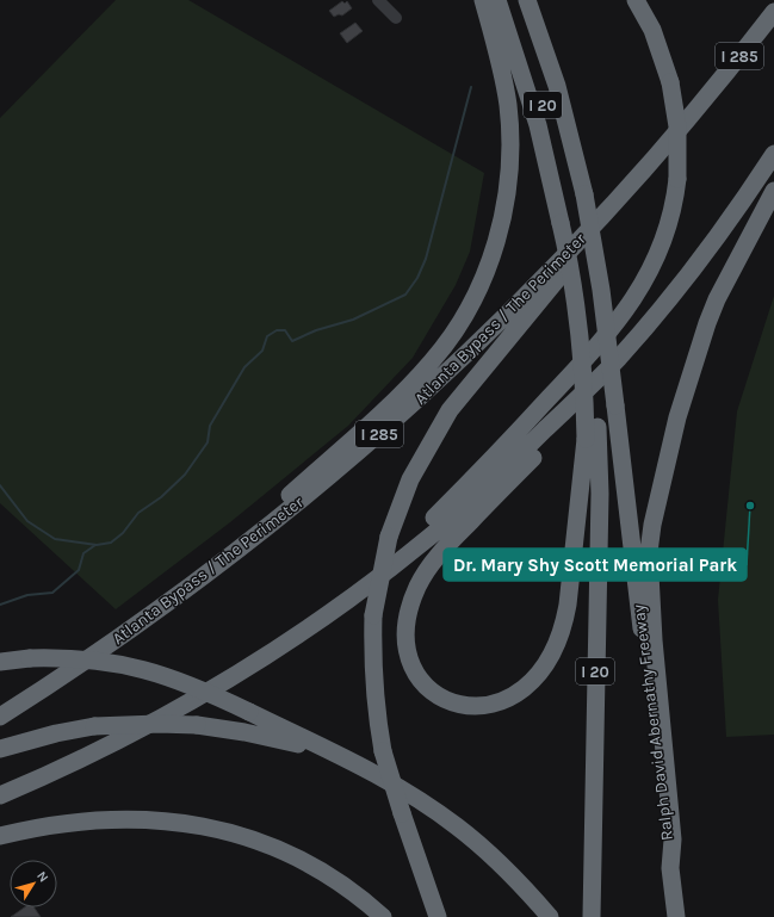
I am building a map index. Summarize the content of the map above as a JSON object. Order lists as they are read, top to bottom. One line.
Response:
{"streets":{"highway":["I 285","I 20","Atlanta Bypass / The Perimeter","Ralph David Abernathy Freeway"]},"crossings":[["I 20","Ralph David Abernathy Freeway"]],"places":["Dr. Mary Shy Scott Memorial Park"],"north":"top right"}
